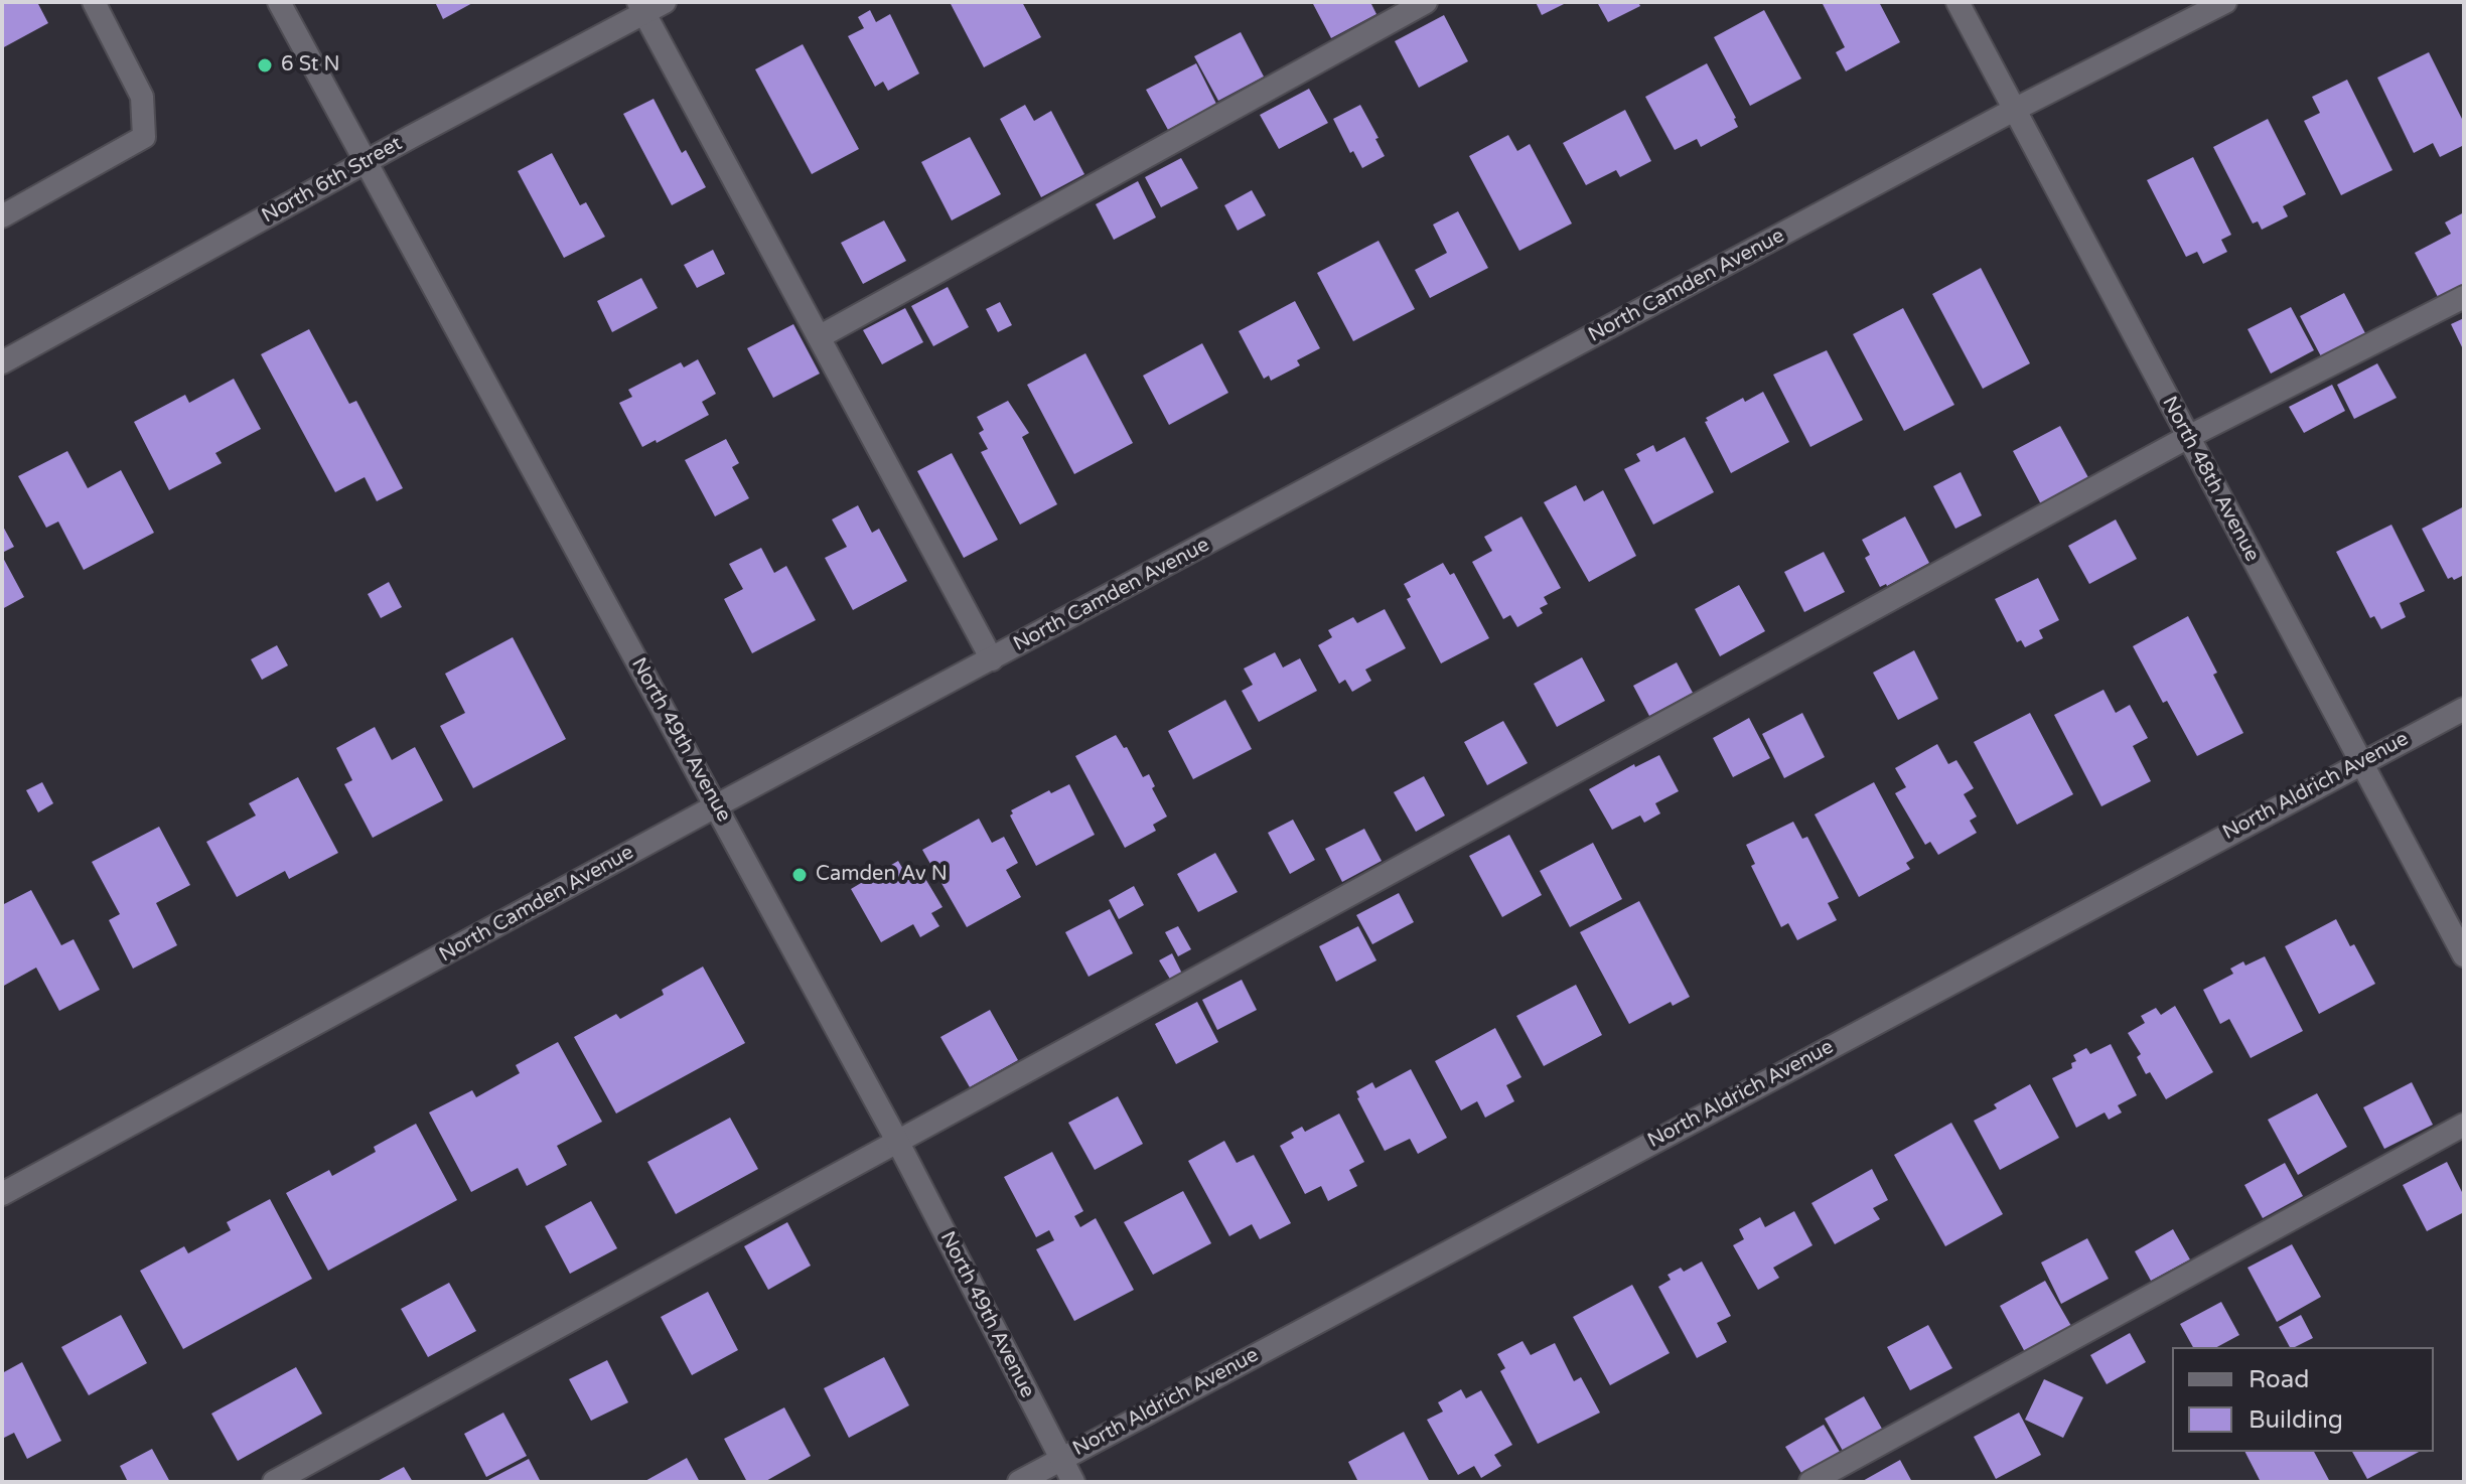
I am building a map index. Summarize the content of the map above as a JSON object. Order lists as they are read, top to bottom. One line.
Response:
{"streets":{"street":["North 6th Street","North Camden Avenue","North 48th Avenue","North 49th Avenue","North Aldrich Avenue"]},"crossings":[["North 6th Street","North 49th Avenue"],["North Camden Avenue","North 48th Avenue"],["North Camden Avenue","North 49th Avenue"],["North 48th Avenue","North Aldrich Avenue"],["North 49th Avenue","North Aldrich Avenue"]],"places":["6 St N","Camden Av N"],"legend":["Road","Building"]}
